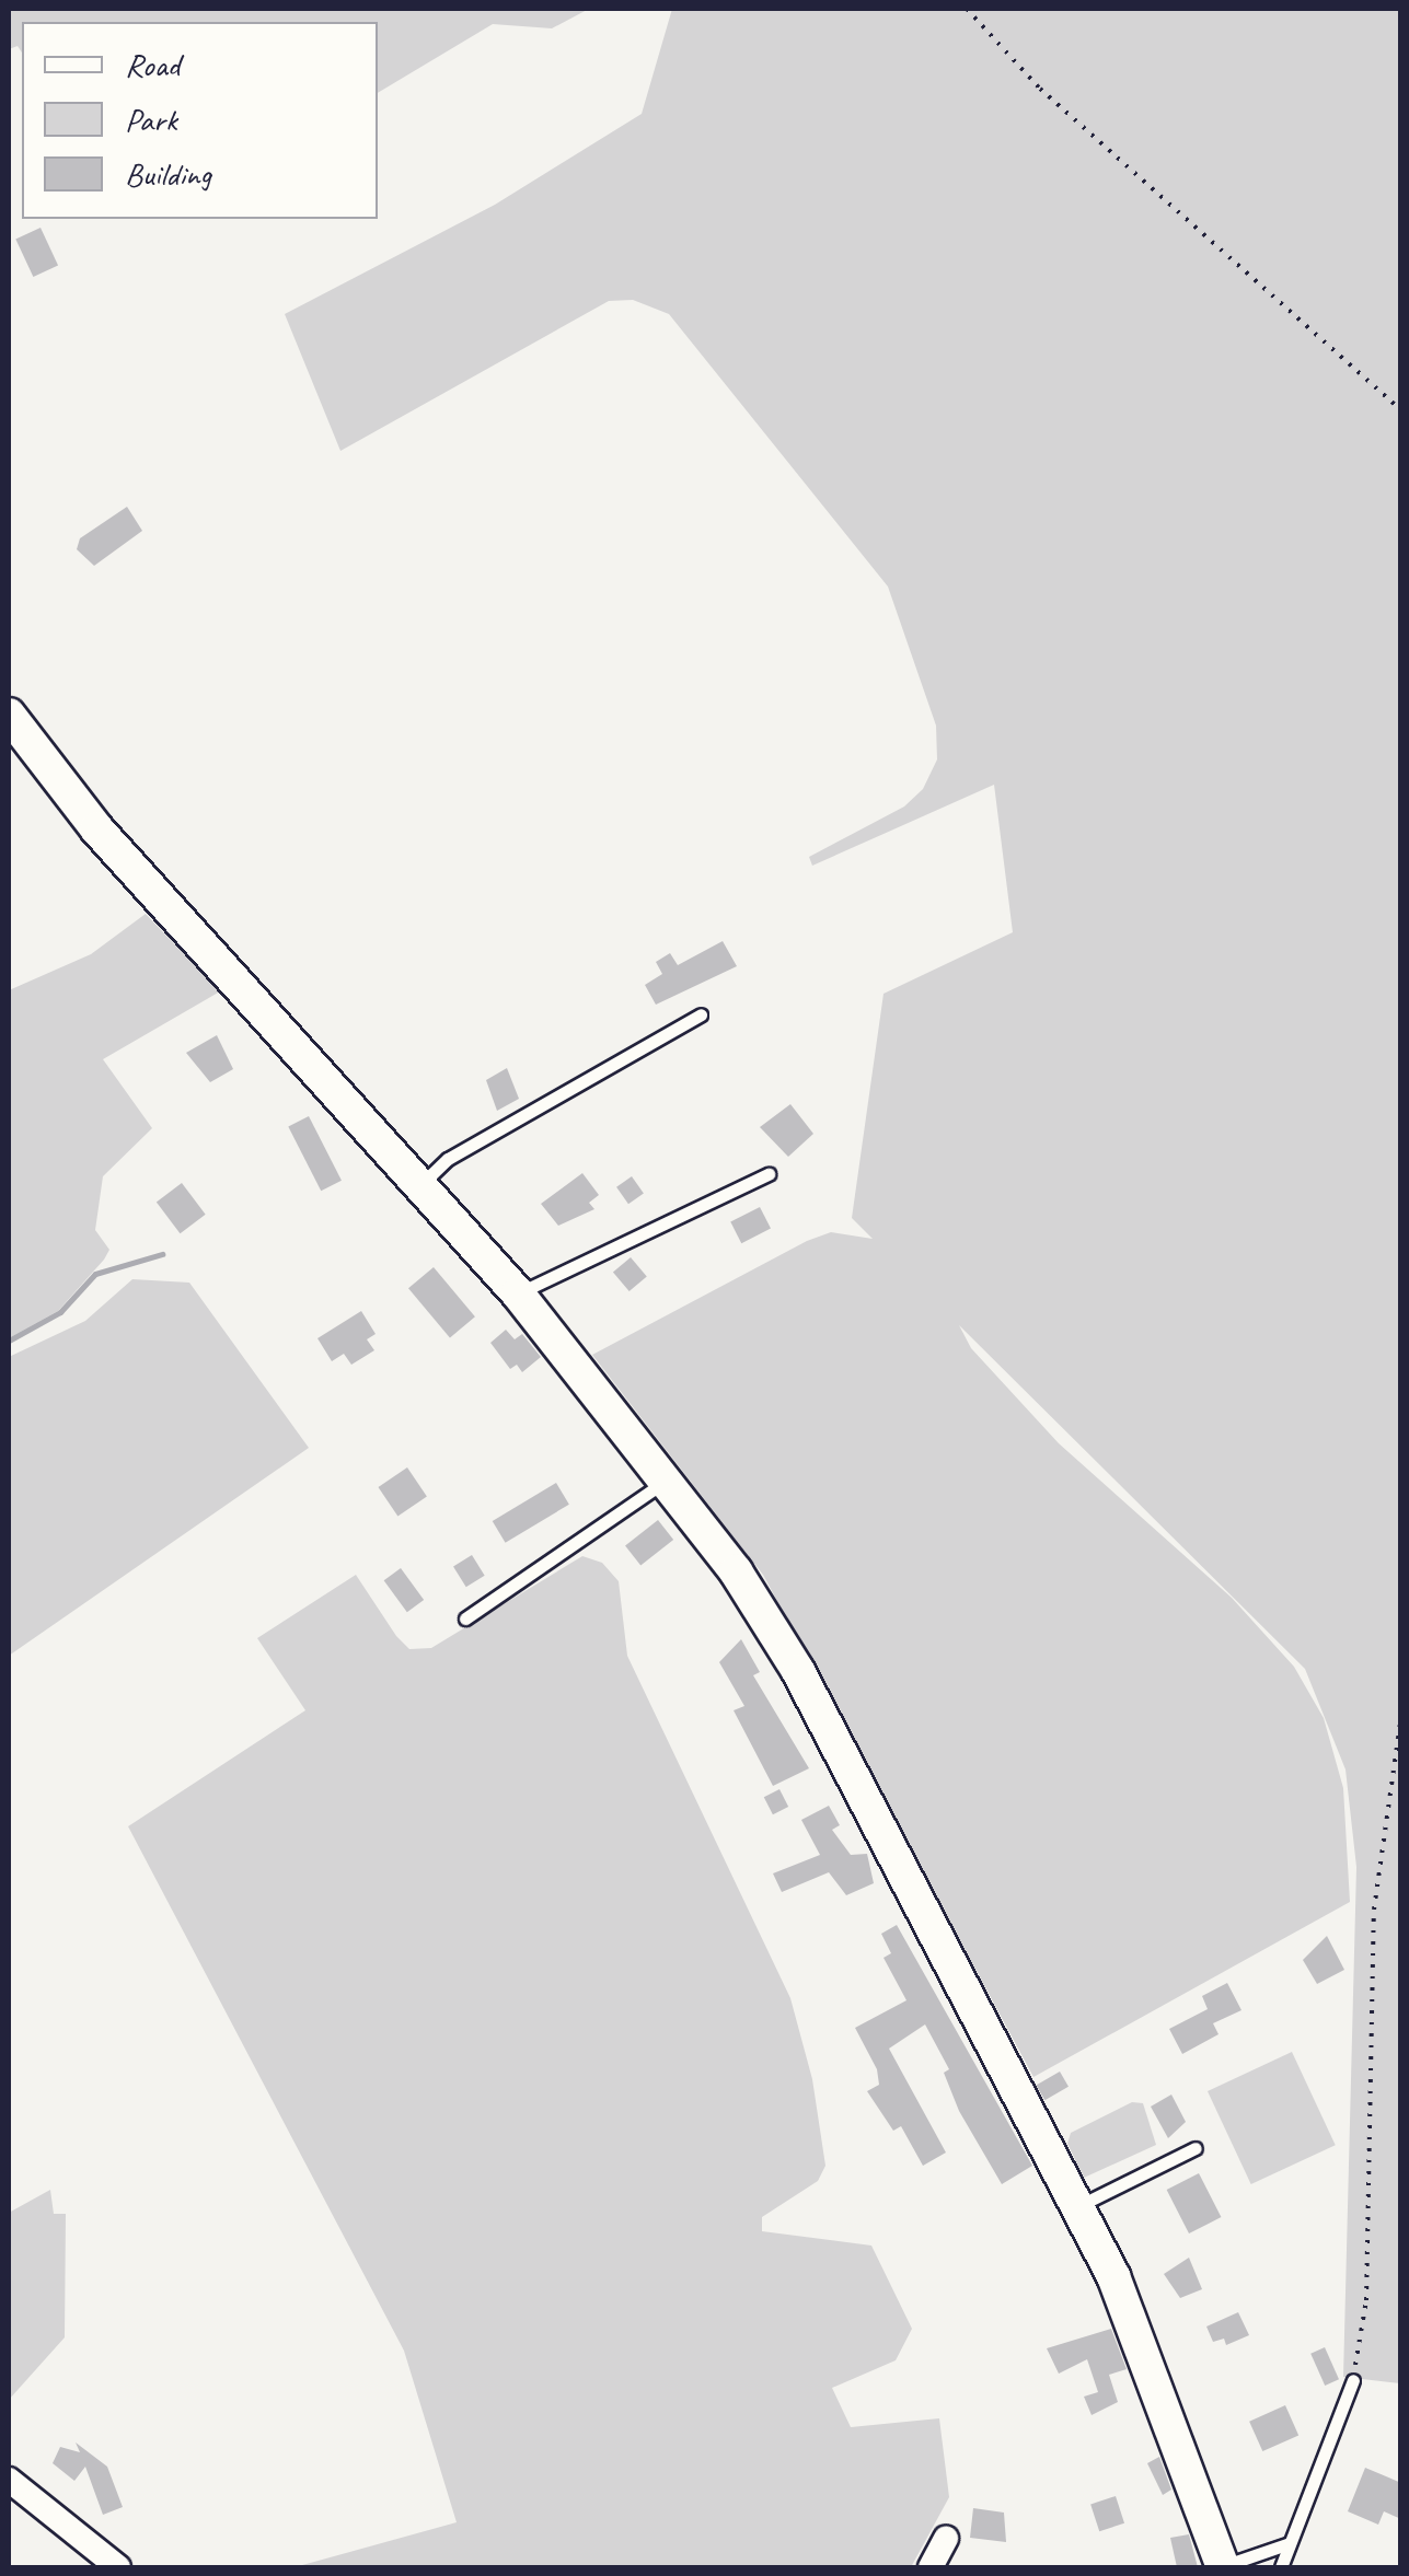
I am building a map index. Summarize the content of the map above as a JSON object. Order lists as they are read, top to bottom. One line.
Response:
{"legend":["Road","Park","Building"]}
